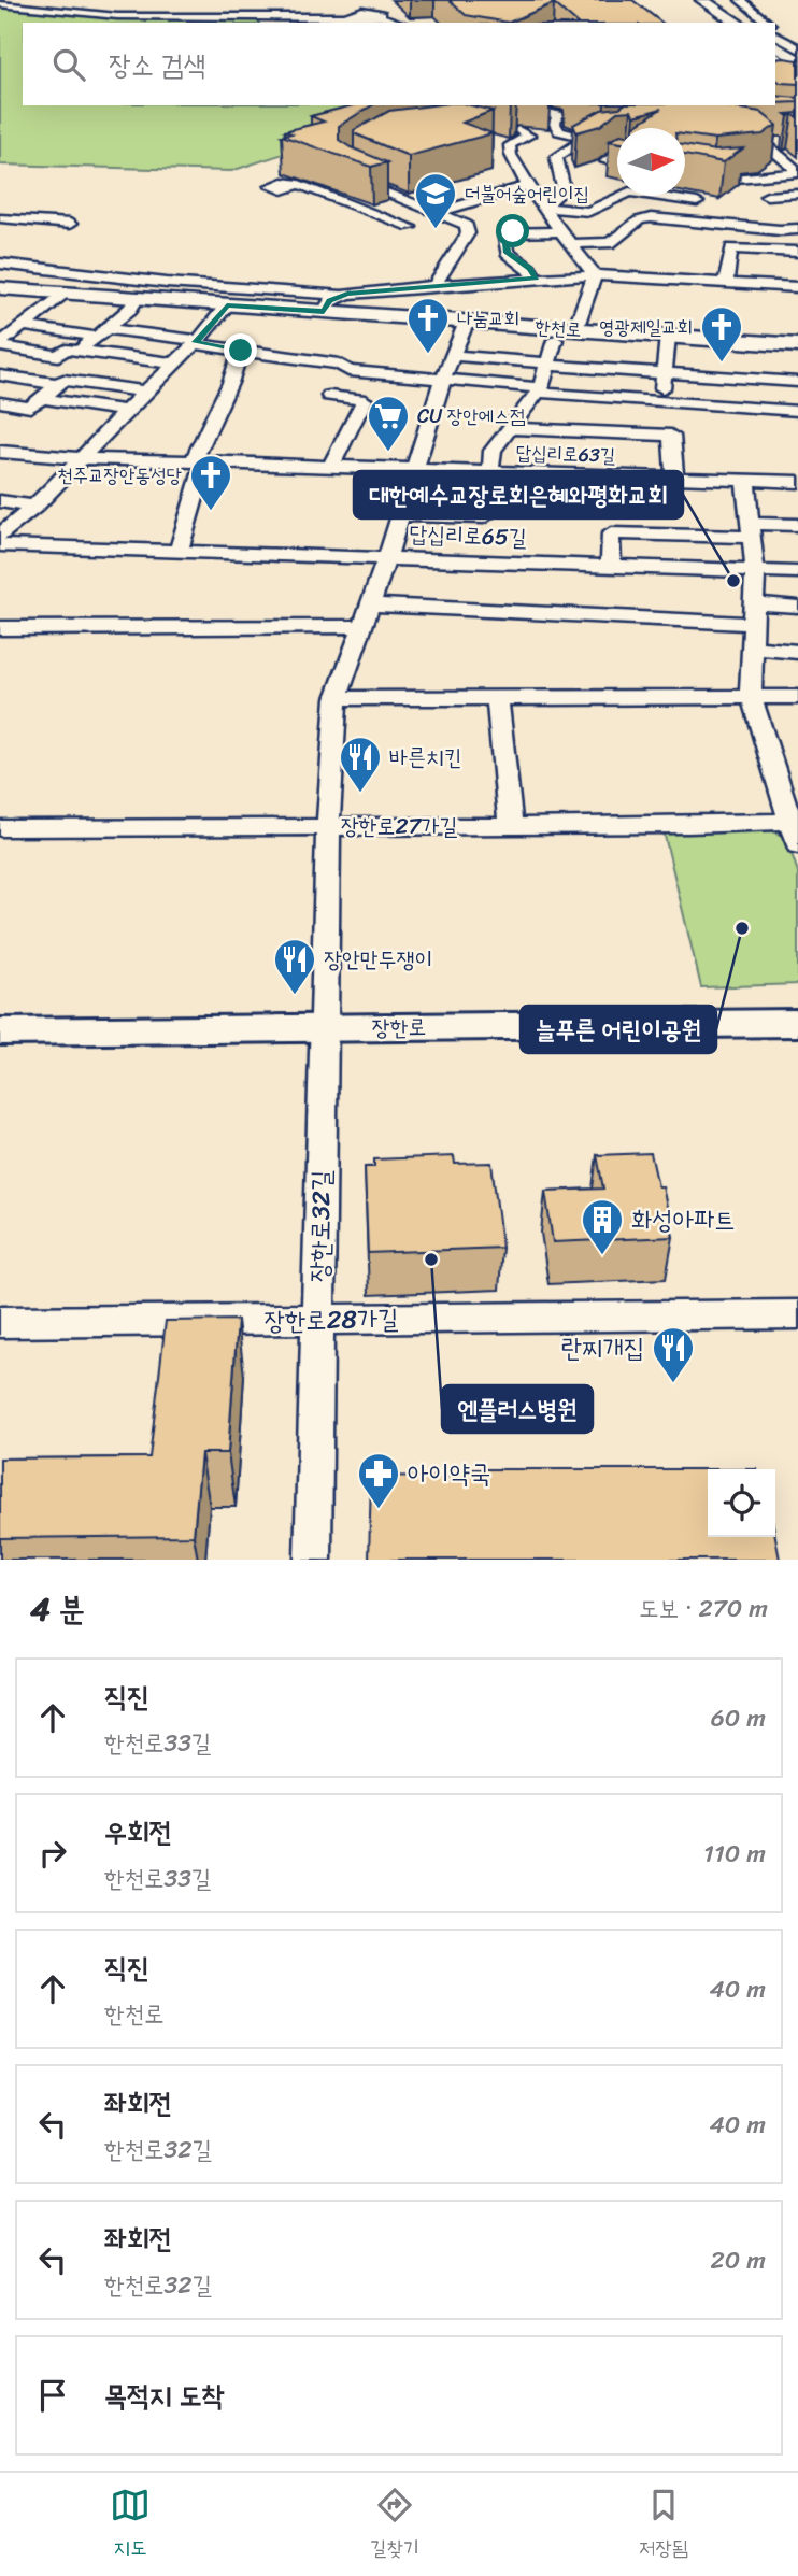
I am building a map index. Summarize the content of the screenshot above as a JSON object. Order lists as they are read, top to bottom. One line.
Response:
{"streets":{"main road":["한천로"],"street":["답십리로63길","답십리로65길","장한로27가길","장한로","장한로32길","장한로28가길"]},"crossings":[["한천로","장한로32길"],["답십리로63길","장한로32길"],["답십리로65길","장한로32길"],["장한로27가길","장한로32길"],["장한로","장한로32길"],["장한로32길","장한로28가길"]],"places":{"school or university":["더불어숲어린이집"],"church":["나눔교회","영광제일교회","천주교장안동성당"],"supermarket":["CU 장안에스점"],"other":["대한예수교장로회은혜와평화교회","늘푸른 어린이공원","엔플러스병원"],"restaurant":["바른치킨","장안만두쟁이","란찌개집"],"building":["화성아파트"],"pharmacy":["아이약국"]},"north":"right","page":{"search":"장소 검색","heading":["4 분","도보 · 270 m"],"list":[["직진","한천로33길","60 m"],["우회전","한천로33길","110 m"],["직진","한천로","40 m"],["좌회전","한천로32길","40 m"],["좌회전","한천로32길","20 m"],"목적지 도착"],"nav":["지도","길찾기","저장됨"]}}
